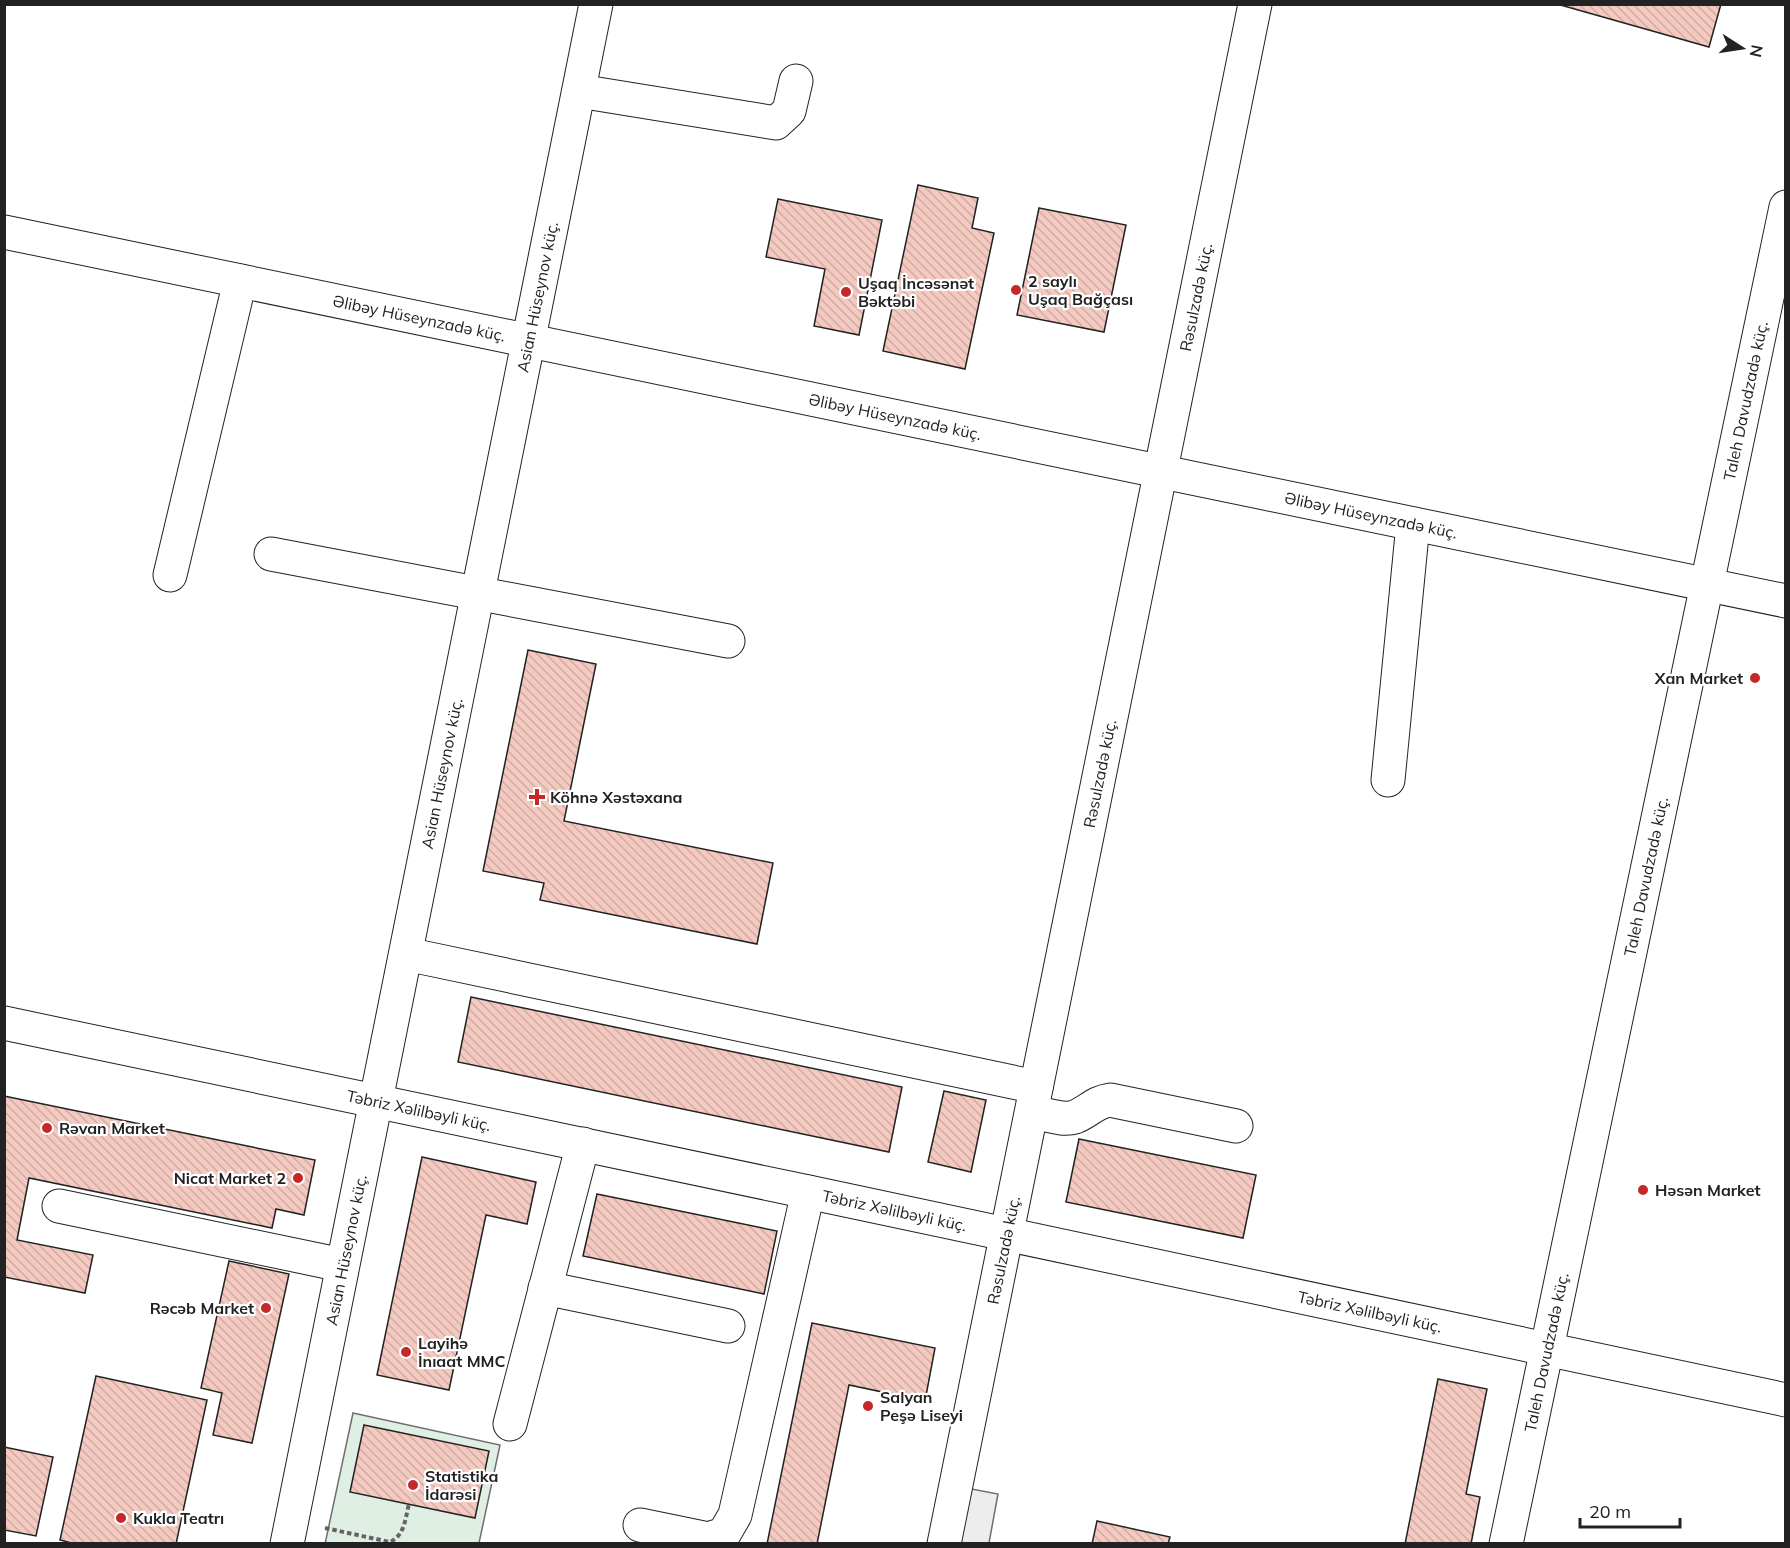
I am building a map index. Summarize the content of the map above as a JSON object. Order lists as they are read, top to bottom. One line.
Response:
{"streets":{"street":["Rəsulzadə küç.","Asian Hüseynov küç.","Əlibəy Hüseynzadə küç.","Taleh Davudzadə küç.","Təbriz Xəlilbəyli küç."]},"crossings":[["Rəsulzadə küç.","Əlibəy Hüseynzadə küç."],["Rəsulzadə küç.","Təbriz Xəlilbəyli küç."],["Asian Hüseynov küç.","Əlibəy Hüseynzadə küç."],["Asian Hüseynov küç.","Təbriz Xəlilbəyli küç."],["Əlibəy Hüseynzadə küç.","Taleh Davudzadə küç."],["Taleh Davudzadə küç.","Təbriz Xəlilbəyli küç."]],"places":{"other":["2 saylı Uşaq Bağçası","Uşaq İncəsənət Bəktəbi","Xan Market","Rəvan Market","Nicat Market 2","Həsən Market","Rəcəb Market","Layihə İnıaat MMC","Salyan Peşə Liseyi","Statistika İdarəsi","Kukla Teatrı"],"health":["Köhnə Xəstəxana"]},"scale_bar":"20 m","north":"right"}
